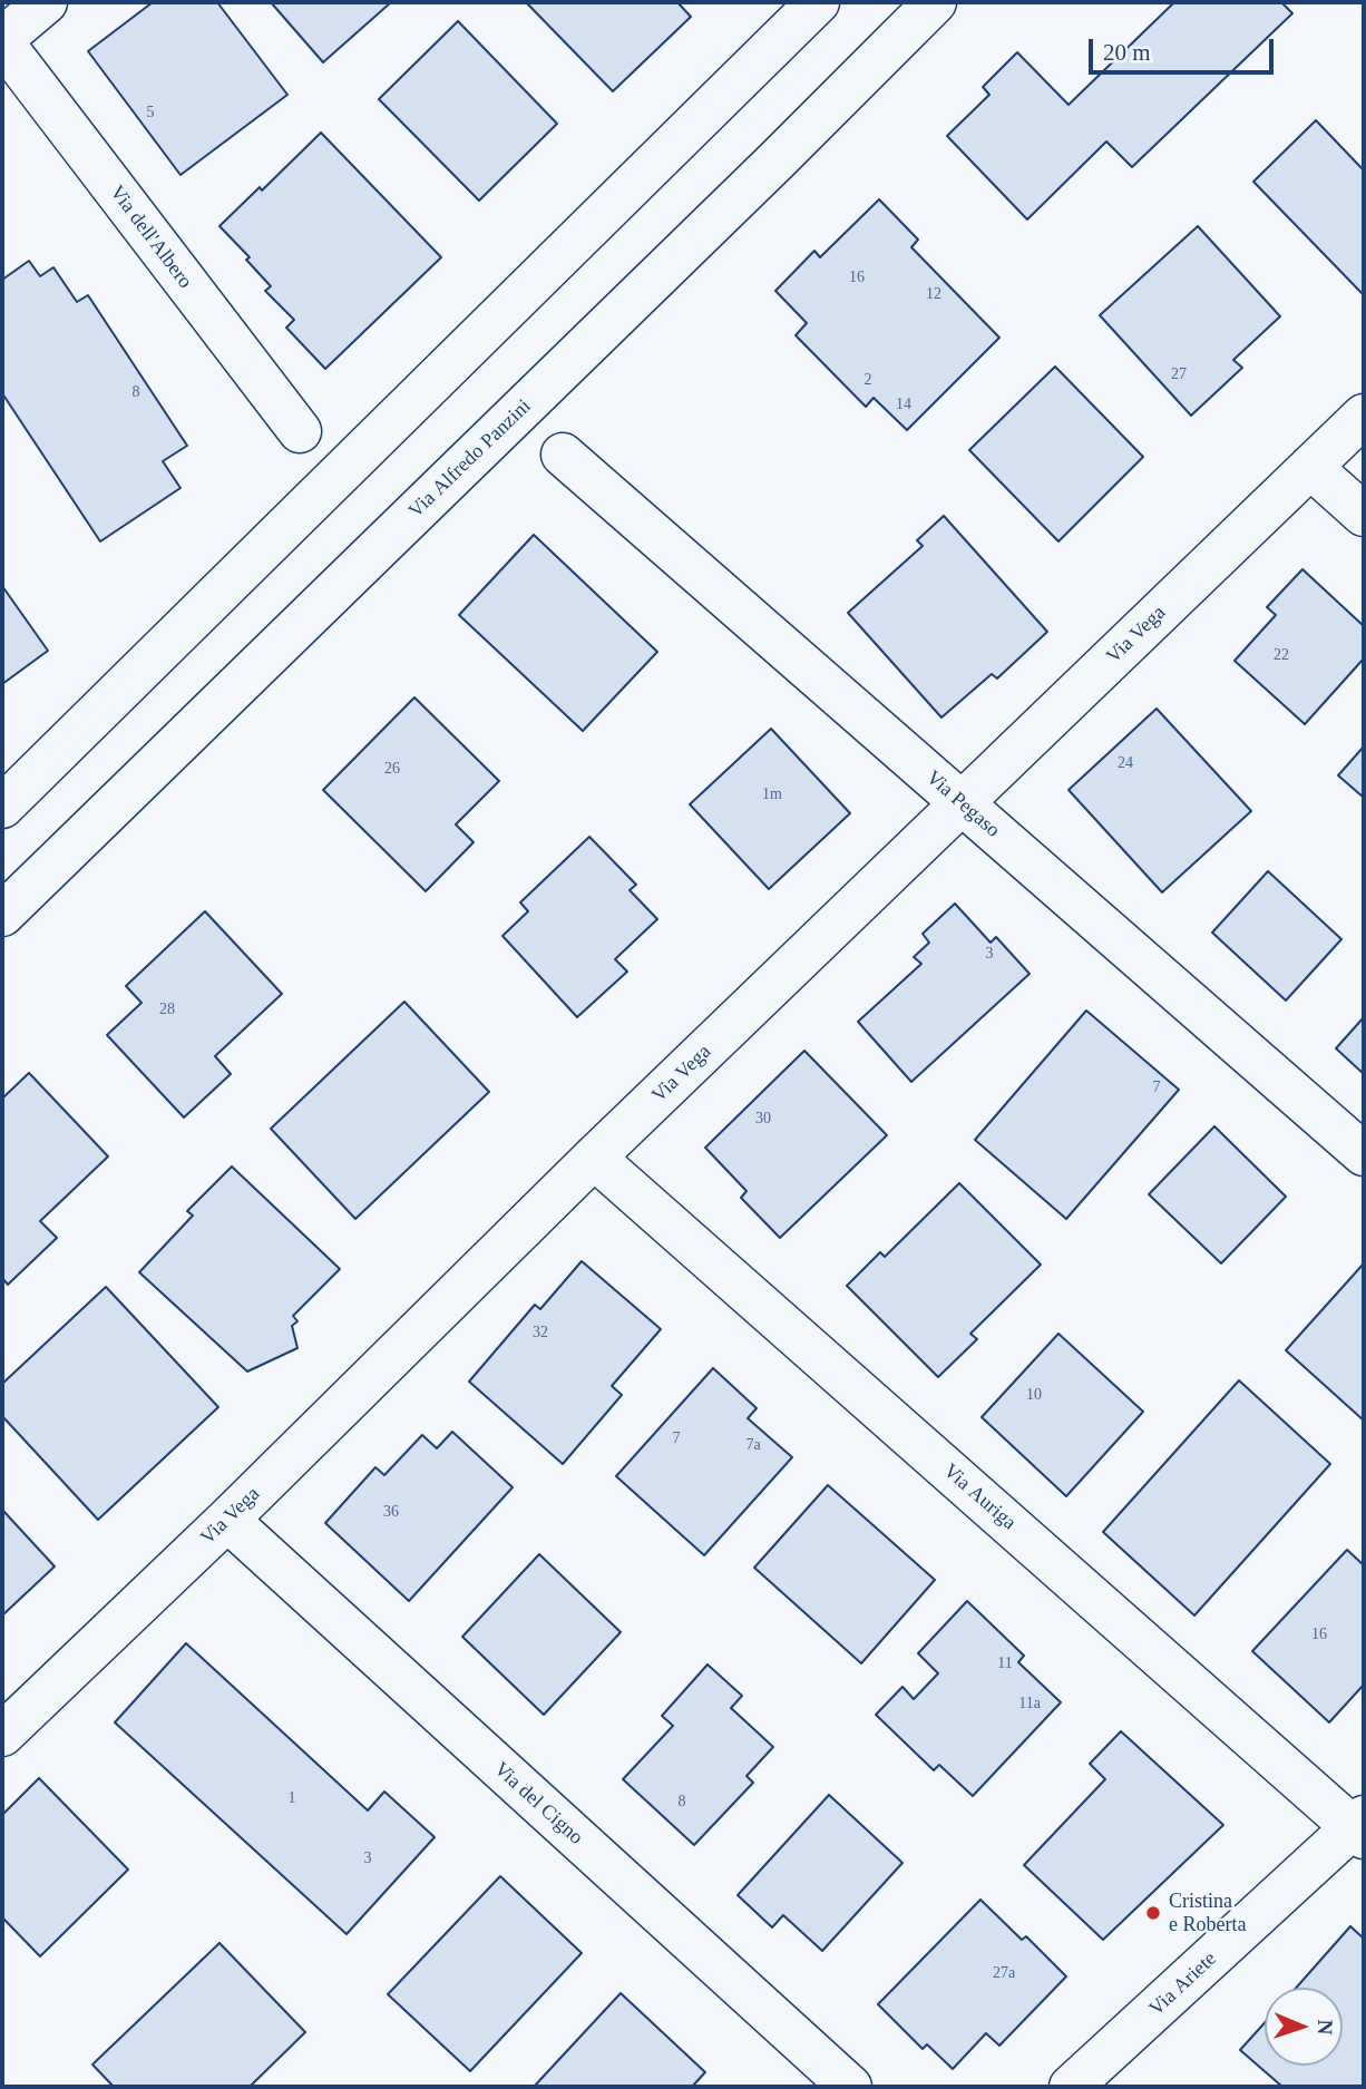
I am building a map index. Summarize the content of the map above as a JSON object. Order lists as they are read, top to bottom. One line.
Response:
{"streets":{"street":["Via dell'Albero","Via Alfredo Panzini","Via Vega","Via Pegaso","Via Auriga","Via del Cigno","Via Ariete"]},"crossings":[["Via Vega","Via Pegaso"],["Via Vega","Via Auriga"],["Via Vega","Via del Cigno"],["Via Auriga","Via Ariete"]],"places":["Cristina e Roberta"],"house_numbers":["5","16","12","27","2","8","14","22","24","26","1m","3","28","7","30","32","10","7","7a","36","16","11","11a","1","8","3","27a"],"scale_bar":"20 m","north":"right"}
